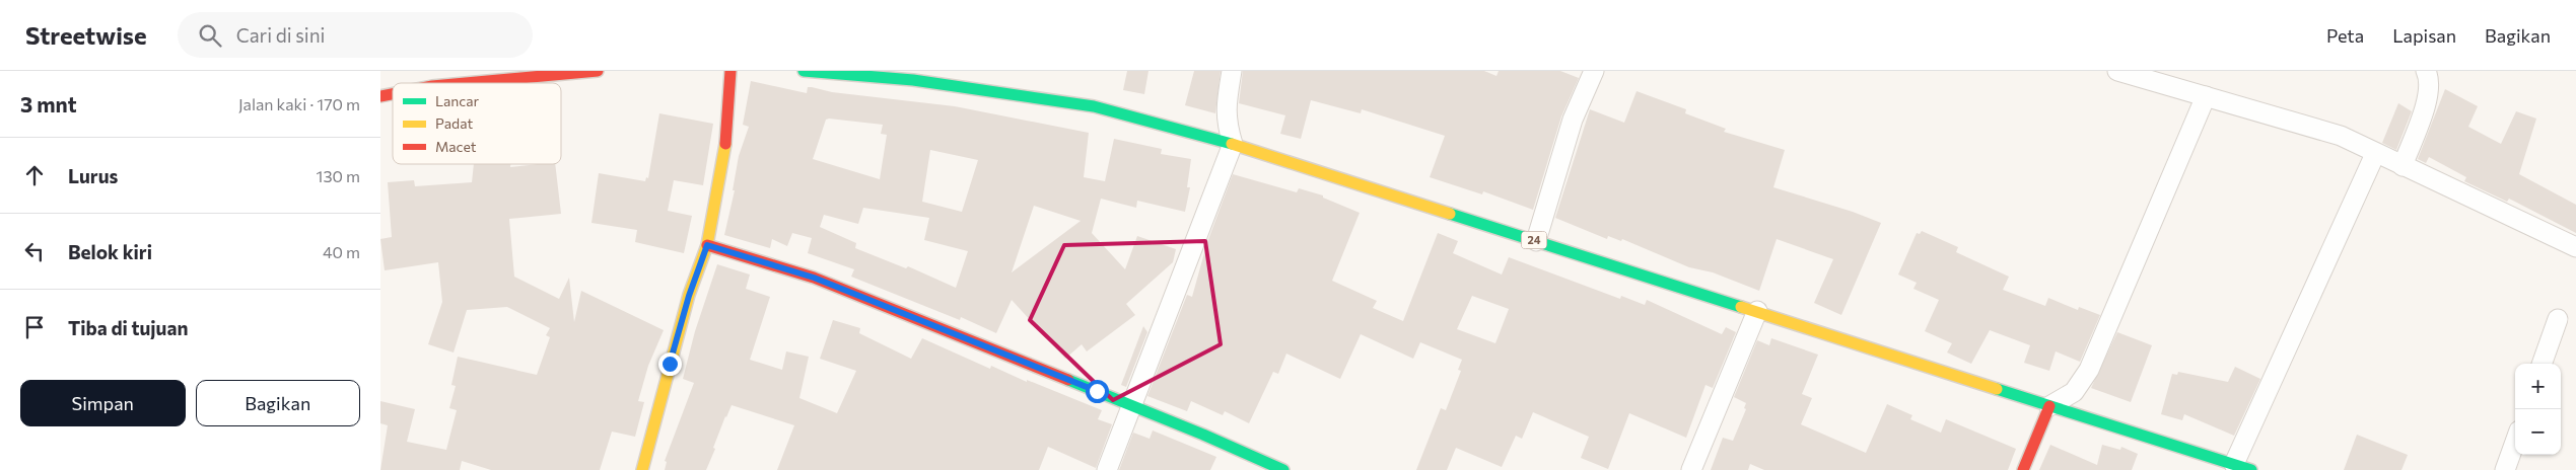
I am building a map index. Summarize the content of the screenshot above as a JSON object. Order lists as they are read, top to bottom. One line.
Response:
{"streets":{"main road":["24"]},"legend":["Lancar","Padat","Macet"],"page":{"header":"Streetwise","search":"Cari di sini","nav":["Peta","Lapisan","Bagikan"],"heading":["3 mnt","Jalan kaki · 170 m"],"list":[["Lurus","130 m"],["Belok kiri","40 m"],"Tiba di tujuan"],"map_buttons":["+","−"],"buttons":["Simpan","Bagikan"]}}
